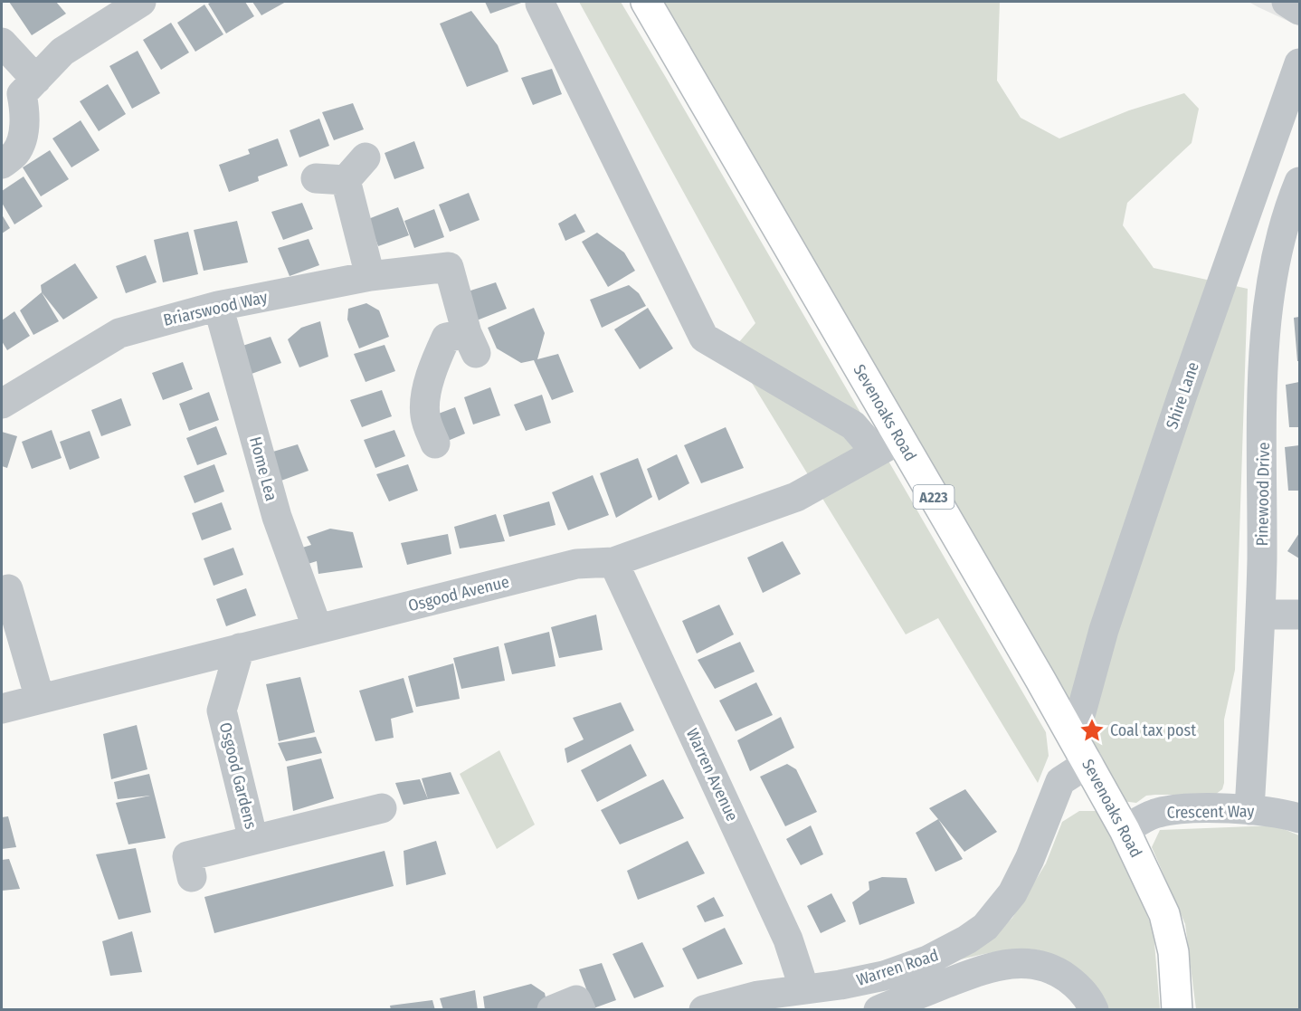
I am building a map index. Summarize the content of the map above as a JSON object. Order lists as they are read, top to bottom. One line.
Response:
{"streets":{"main road":["Sevenoaks Road","A223"],"street":["Briarswood Way","Shire Lane","Home Lea","Pinewood Drive","Osgood Avenue","Warren Avenue","Osgood Gardens","Crescent Way","Warren Road"]},"crossings":[["Briarswood Way","Home Lea"],["Shire Lane","Sevenoaks Road"],["Sevenoaks Road","Osgood Avenue"],["Sevenoaks Road","Crescent Way"],["Sevenoaks Road","Warren Road"],["Home Lea","Osgood Avenue"],["Pinewood Drive","Crescent Way"],["Osgood Avenue","Warren Avenue"],["Osgood Avenue","Osgood Gardens"],["Warren Avenue","Warren Road"]],"places":{"place":["Coal tax post"]}}
